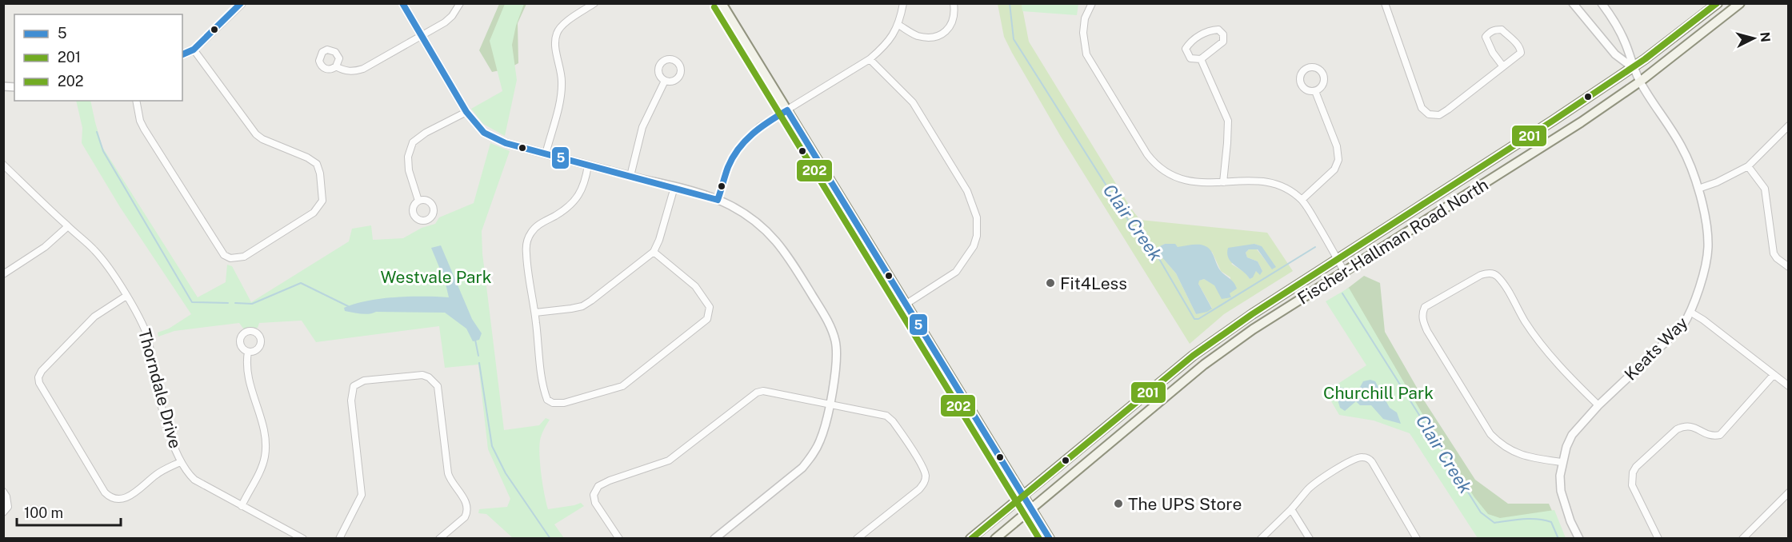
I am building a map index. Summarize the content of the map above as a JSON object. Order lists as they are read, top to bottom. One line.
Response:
{"streets":{"main road":["Fischer-Hallman Road North"],"street":["Keats Way","Thorndale Drive"]},"crossings":[["Fischer-Hallman Road North","Keats Way"]],"water":["Clair Creek"],"parks":["Westvale Park","Churchill Park"],"places":["Fit4Less","The UPS Store"],"lines":["transit line 5","transit line 201","transit line 202"],"legend":["5","201","202"],"scale_bar":"100 m","north":"right"}
